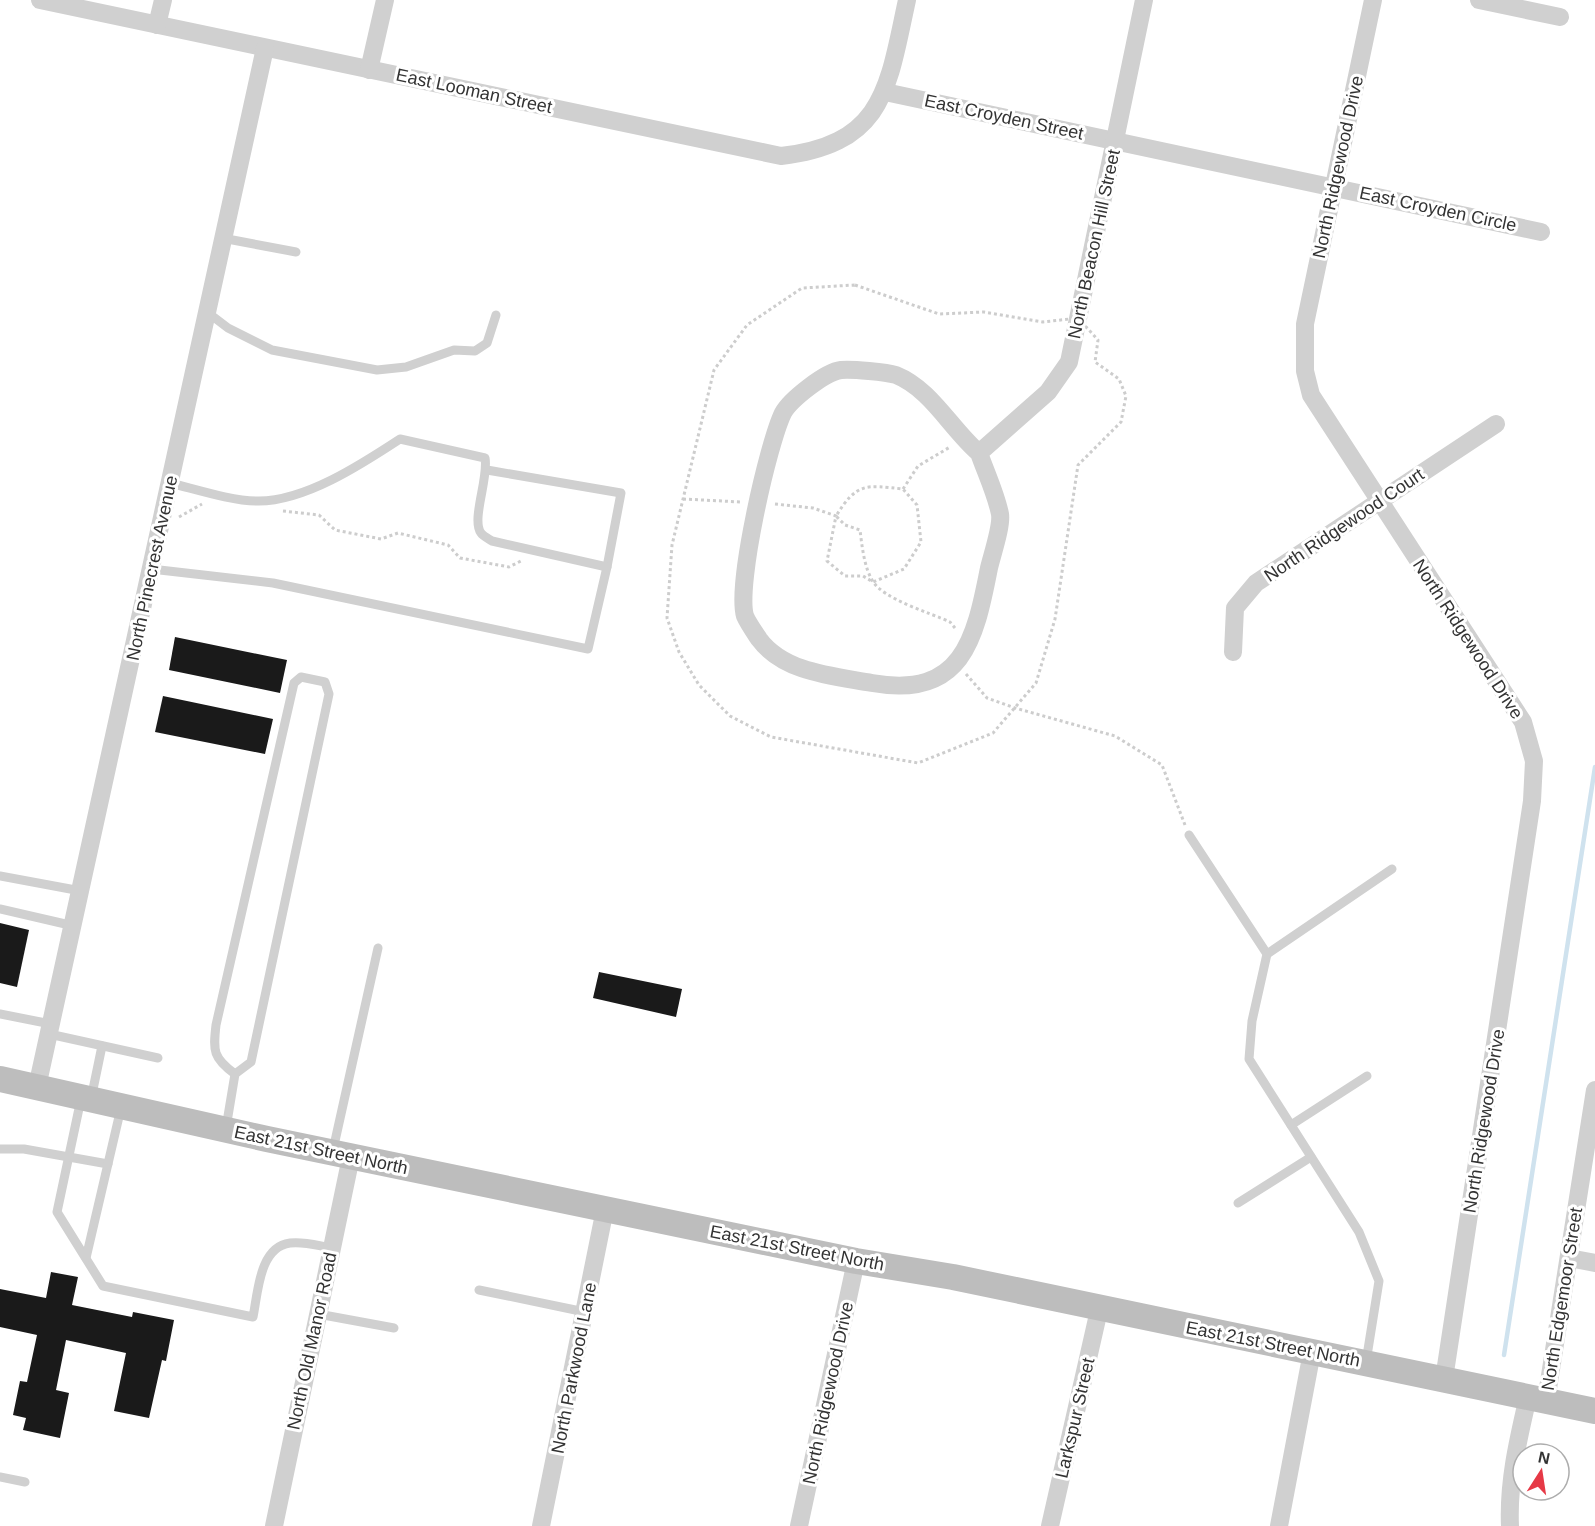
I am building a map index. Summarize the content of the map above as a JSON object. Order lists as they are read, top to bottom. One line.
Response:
{"streets":{"main road":["East 21st Street North"],"street":["East Looman Street","East Croyden Street","North Ridgewood Drive","East Croyden Circle","North Beacon Hill Street","North Ridgewood Court","North Pinecrest Avenue","North Edgemoor Street","North Old Manor Road","North Parkwood Lane","Larkspur Street"]},"crossings":[["East Looman Street","East Croyden Street"],["East Looman Street","North Pinecrest Avenue"],["East Croyden Street","North Ridgewood Drive"],["East Croyden Street","East Croyden Circle"],["East Croyden Street","North Beacon Hill Street"],["North Ridgewood Drive","East Croyden Circle"],["North Ridgewood Drive","North Ridgewood Court"],["North Ridgewood Drive","East 21st Street North"],["North Pinecrest Avenue","East 21st Street North"],["East 21st Street North","North Edgemoor Street"],["East 21st Street North","North Old Manor Road"],["East 21st Street North","North Parkwood Lane"],["East 21st Street North","Larkspur Street"]],"north":"top"}
